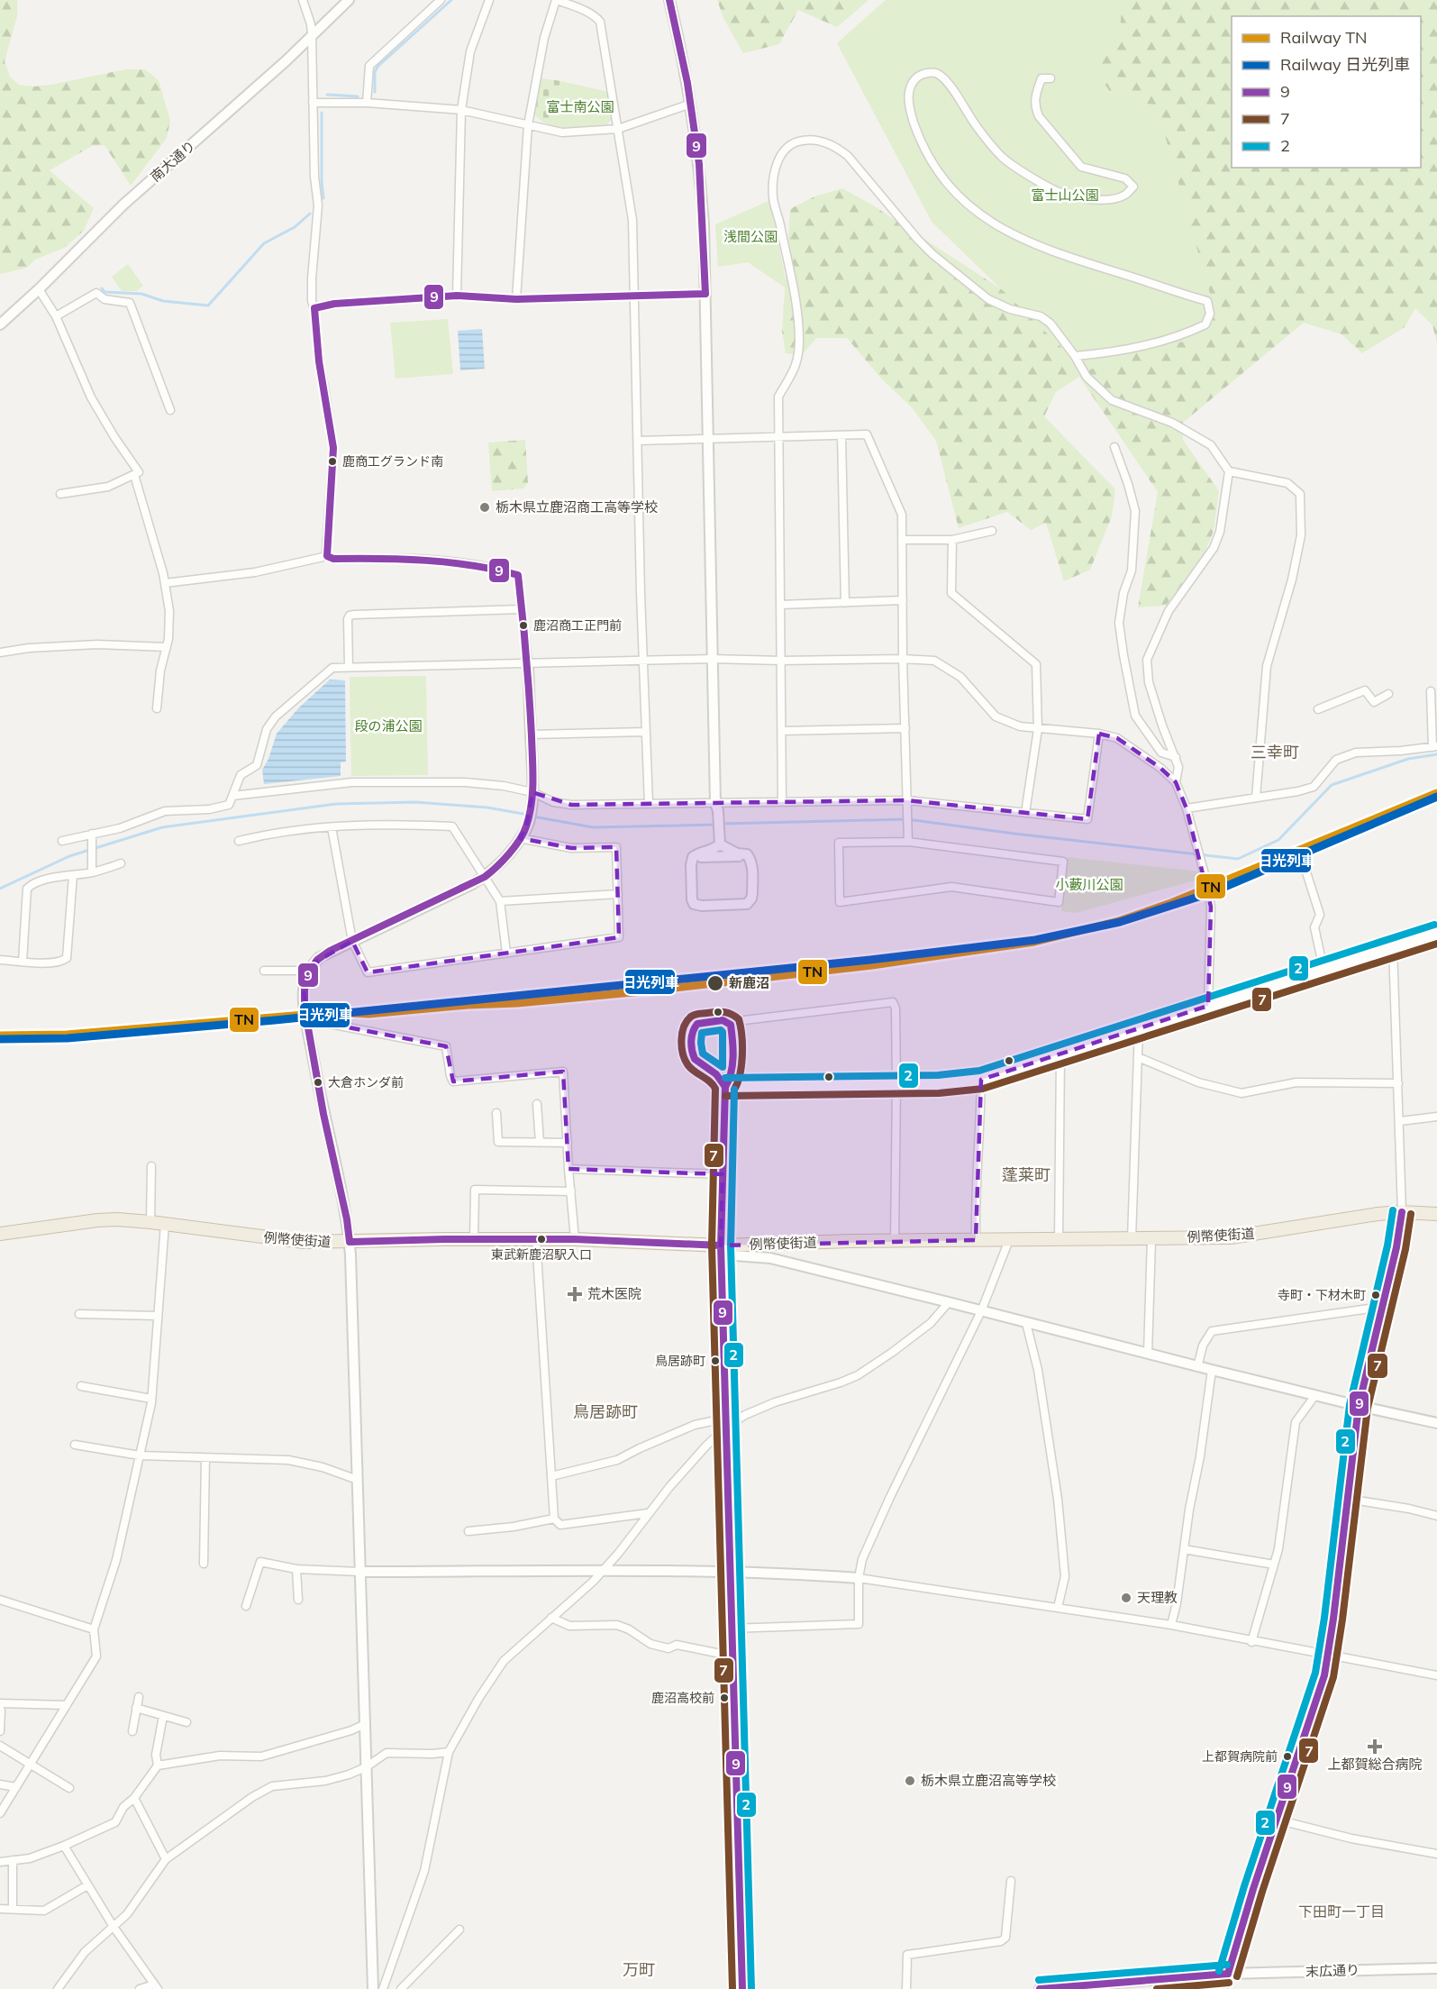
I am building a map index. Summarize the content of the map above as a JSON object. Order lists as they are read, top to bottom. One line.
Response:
{"streets":{"highway":["例幣使街道"],"street":["南大通り","末広通り"]},"districts":["三幸町","蓬莱町","鳥居跡町","下田町一丁目","万町"],"parks":["富士南公園","富士山公園","浅間公園","段の浦公園","小藪川公園"],"places":{"other":["鹿商工グランド南","栃木県立鹿沼商工高等学校","鹿沼商工正門前","新鹿沼","大倉ホンダ前","東武新鹿沼駅入口","寺町・下材木町","鳥居跡町","天理教","鹿沼高校前","上都賀病院前","栃木県立鹿沼高等学校"],"health":["荒木医院","上都賀総合病院"]},"lines":["transit line 9","rail line TN","rail line 日光列車","transit line 2","transit line 7"],"legend":["Railway TN","Railway 日光列車","9","7","2"]}
